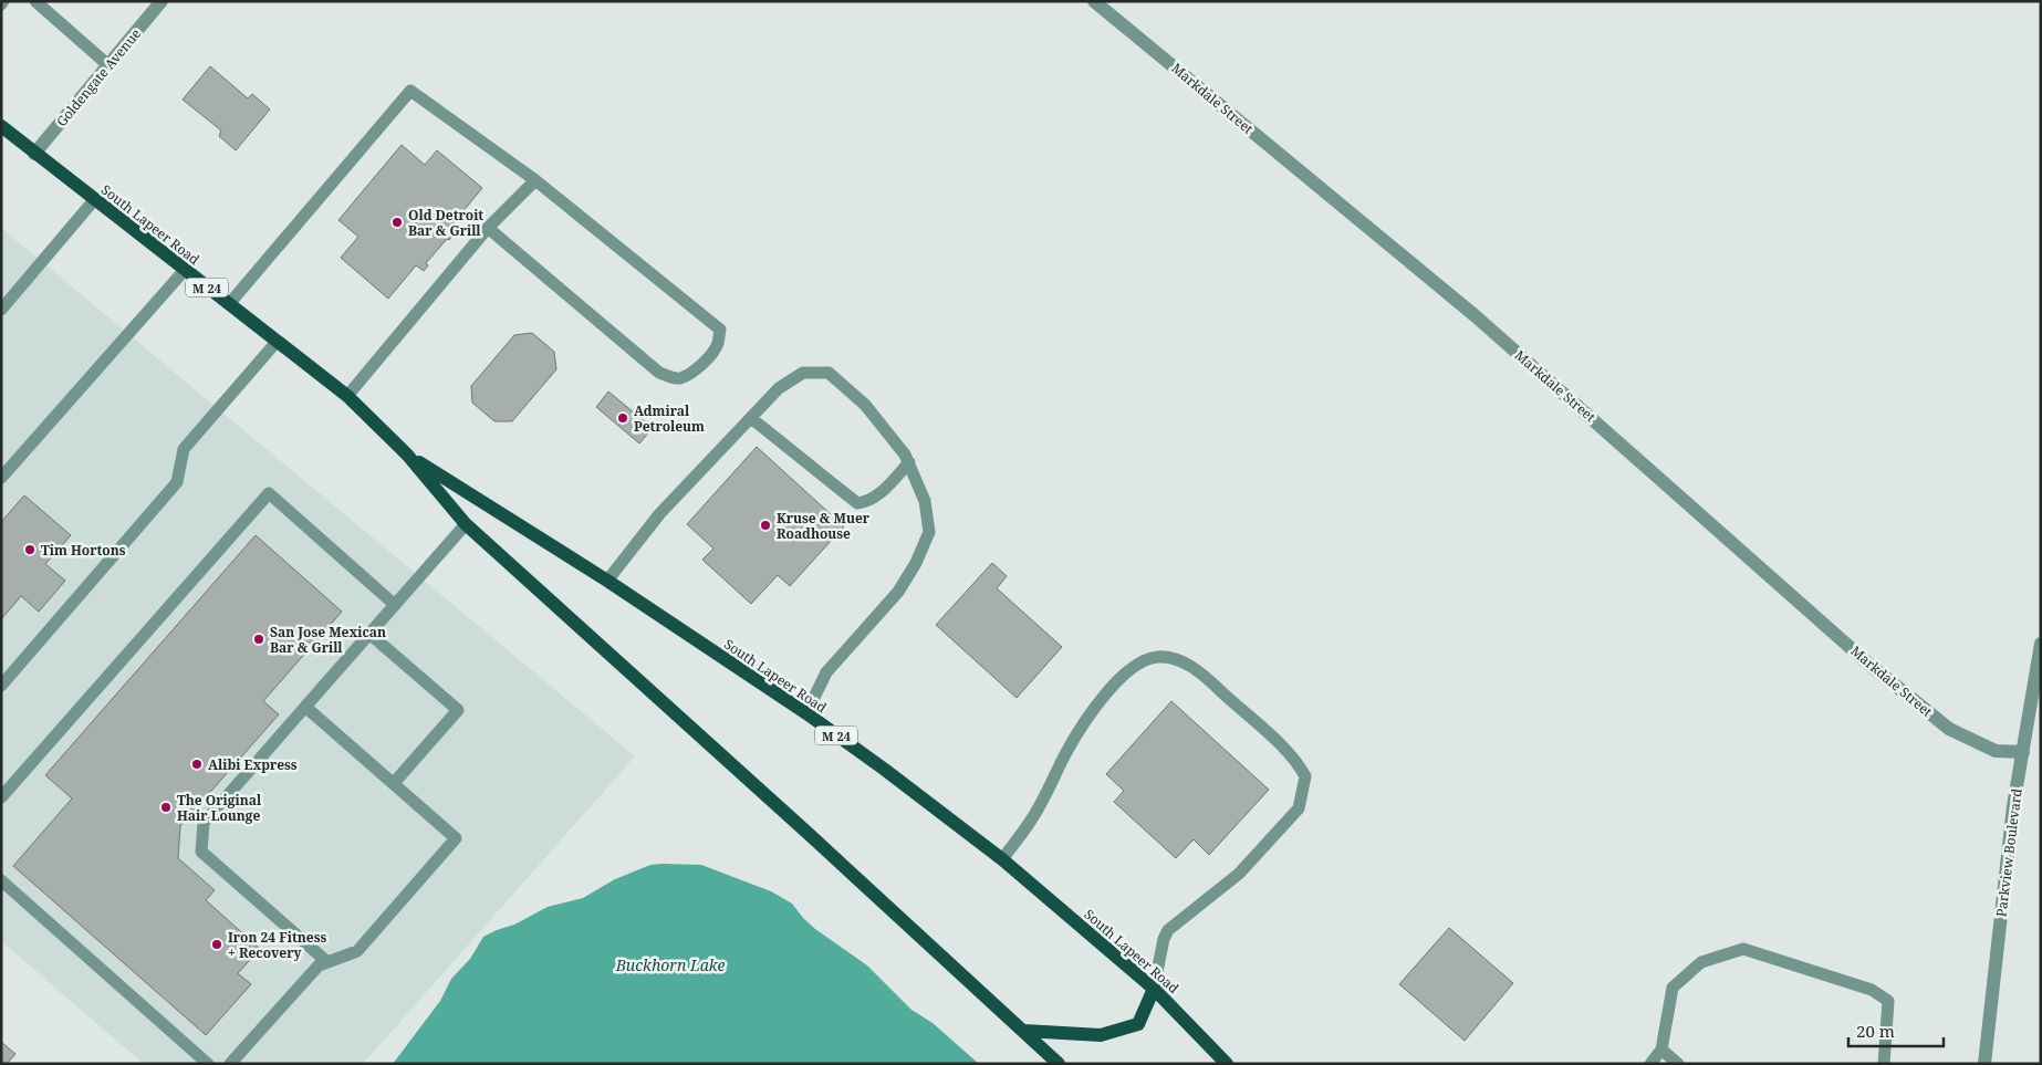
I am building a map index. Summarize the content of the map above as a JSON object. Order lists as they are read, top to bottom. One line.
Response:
{"streets":{"main road":["South Lapeer Road","M 24"],"street":["Goldengate Avenue","Markdale Street","Parkview Boulevard"]},"crossings":[["Goldengate Avenue","South Lapeer Road"],["Markdale Street","Parkview Boulevard"]],"water":["Buckhorn Lake"],"places":["Old Detroit Bar & Grill","Admiral Petroleum","Kruse & Muer Roadhouse","Tim Hortons","San Jose Mexican Bar & Grill","Alibi Express","The Original Hair Lounge","Iron 24 Fitness + Recovery"],"scale_bar":"20 m"}
